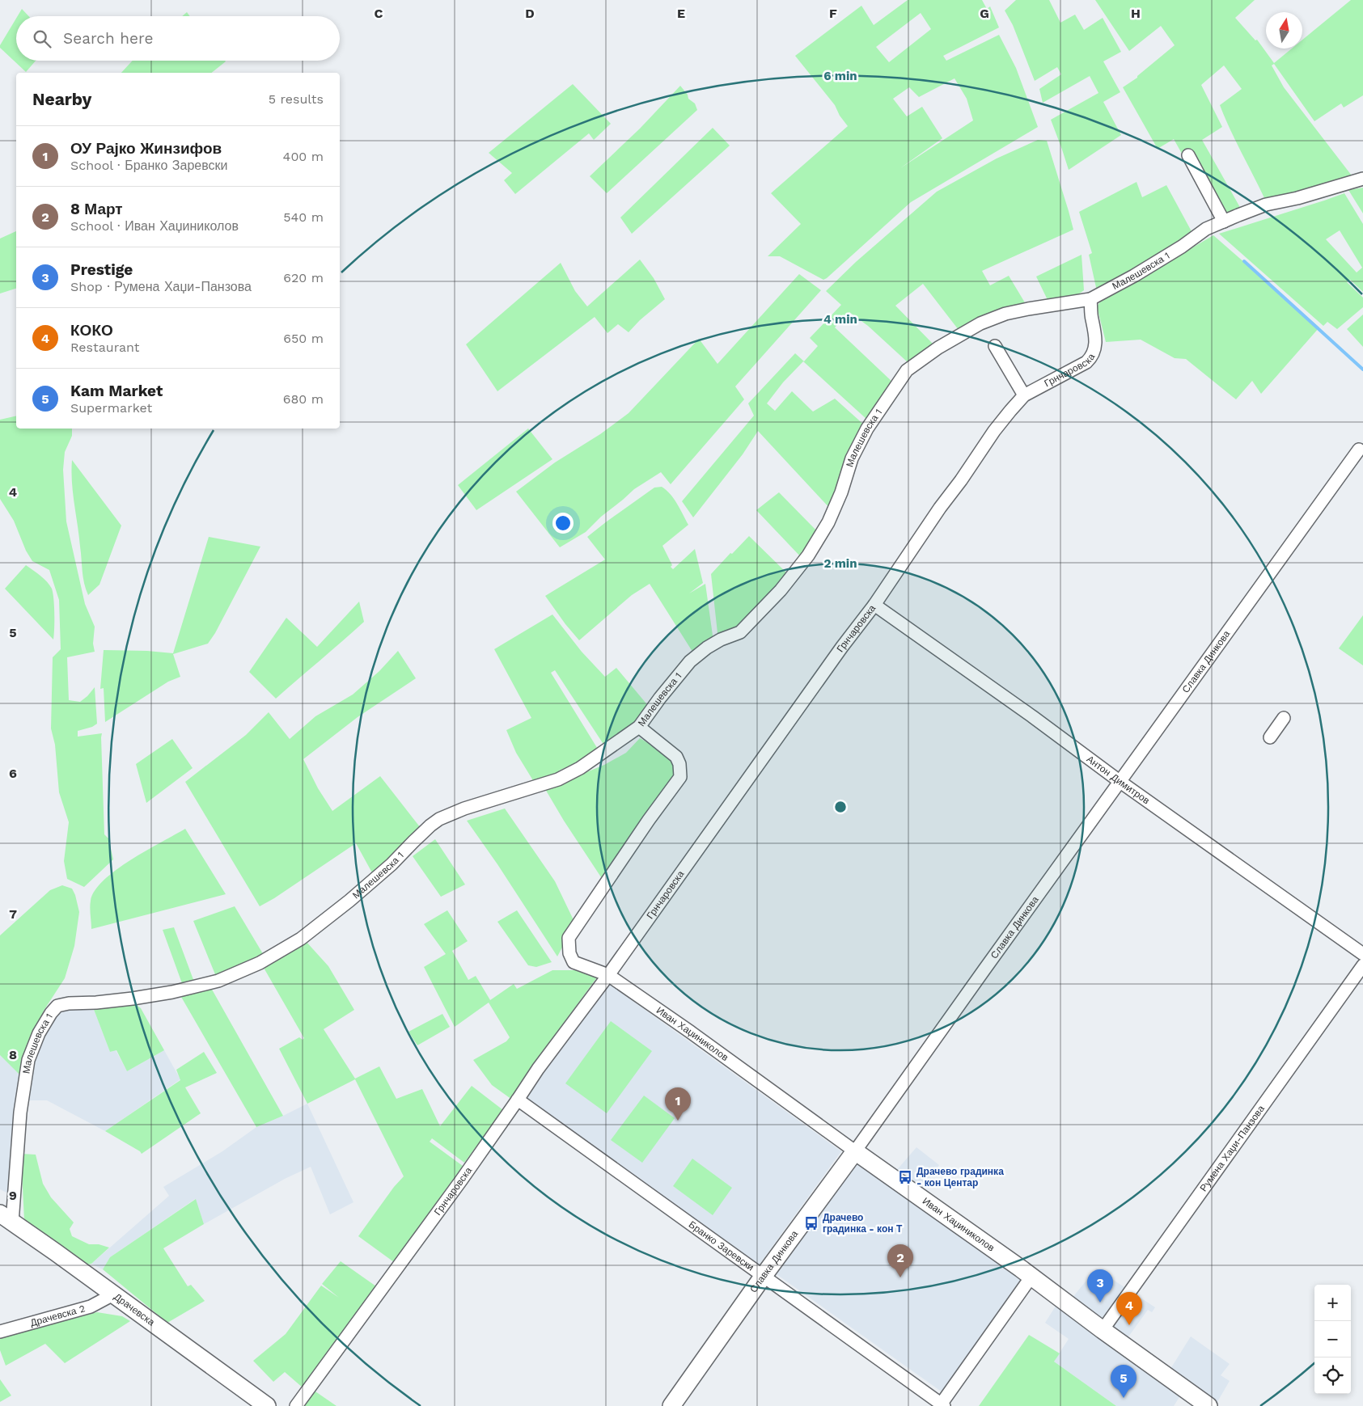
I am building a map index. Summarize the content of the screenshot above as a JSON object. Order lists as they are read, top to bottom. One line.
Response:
{"streets":{"street":["Малешевска 1","Грнчаровска","Славка Динкова","Антон Димитров","Иван Хаџиниколов","Румена Хаџи-Панзова","Бранко Заревски","Драчевска","Драчевска 2"]},"crossings":[["Малешевска 1","Грнчаровска"],["Малешевска 1","Драчевска"],["Грнчаровска","Антон Димитров"],["Грнчаровска","Иван Хаџиниколов"],["Грнчаровска","Бранко Заревски"],["Славка Динкова","Антон Димитров"],["Славка Динкова","Иван Хаџиниколов"],["Славка Динкова","Бранко Заревски"],["Иван Хаџиниколов","Румена Хаџи-Панзова"],["Драчевска","Драчевска 2"]],"places":{"bus stop":["Драчево градинка - кон Центар","Драчево градинка - кон Т"]},"north":"top","page":{"search":"Search here","heading":["Nearby","5 results"],"list":[{"mark":"1","name":"ОУ Рајко Жинзифов","note":"School · Бранко Заревски","value":"400 m"},{"mark":"2","name":"8 Март","note":"School · Иван Хаџиниколов","value":"540 m"},{"mark":"3","name":"Prestige","note":"Shop · Румена Хаџи-Панзова","value":"620 m"},{"mark":"4","name":"КОКО","note":"Restaurant","value":"650 m"},{"mark":"5","name":"Kam Market","note":"Supermarket","value":"680 m"}],"pins":["1","2","3","4","5"],"map_buttons":["+","−"]},"grid":{"columns":["C","D","E","F","G","H"],"rows":["4","5","6","7","8","9"]},"rings":["6 min","4 min","2 min"]}
